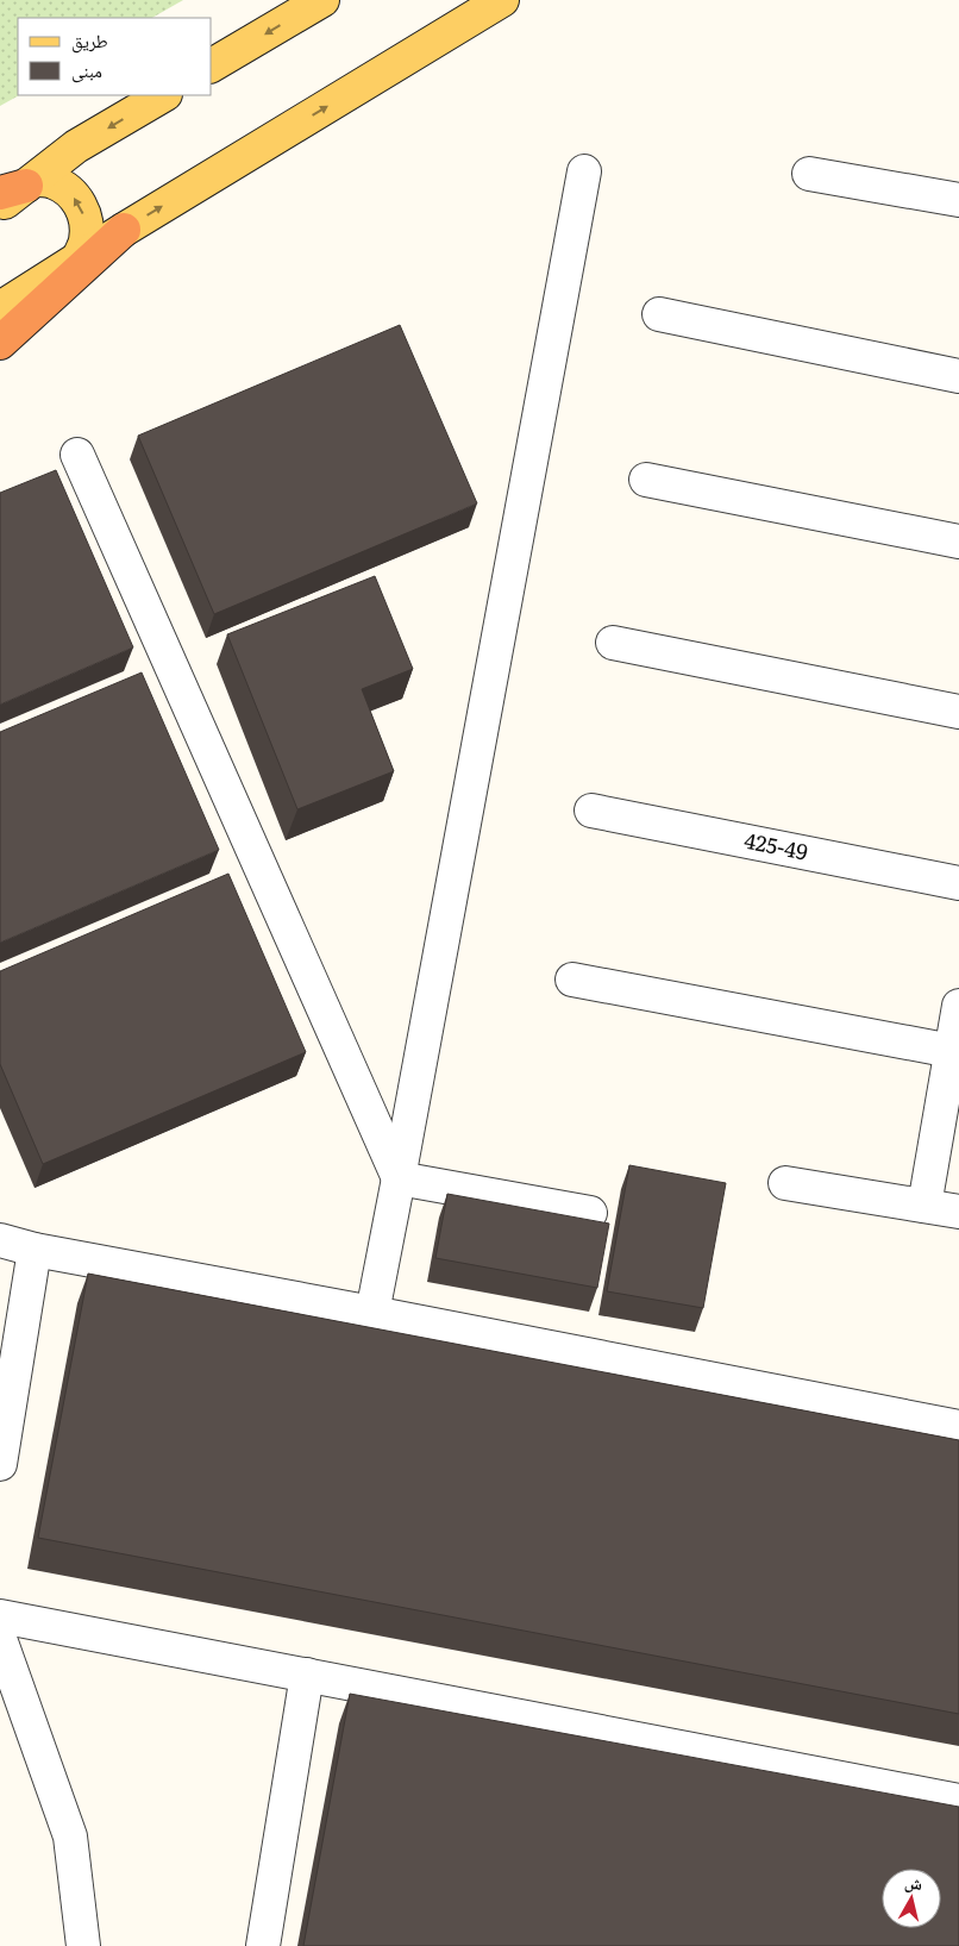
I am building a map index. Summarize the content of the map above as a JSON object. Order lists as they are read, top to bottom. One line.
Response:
{"streets":{"street":["425-49"]},"legend":["طريق","مبنى"],"north":"top"}
